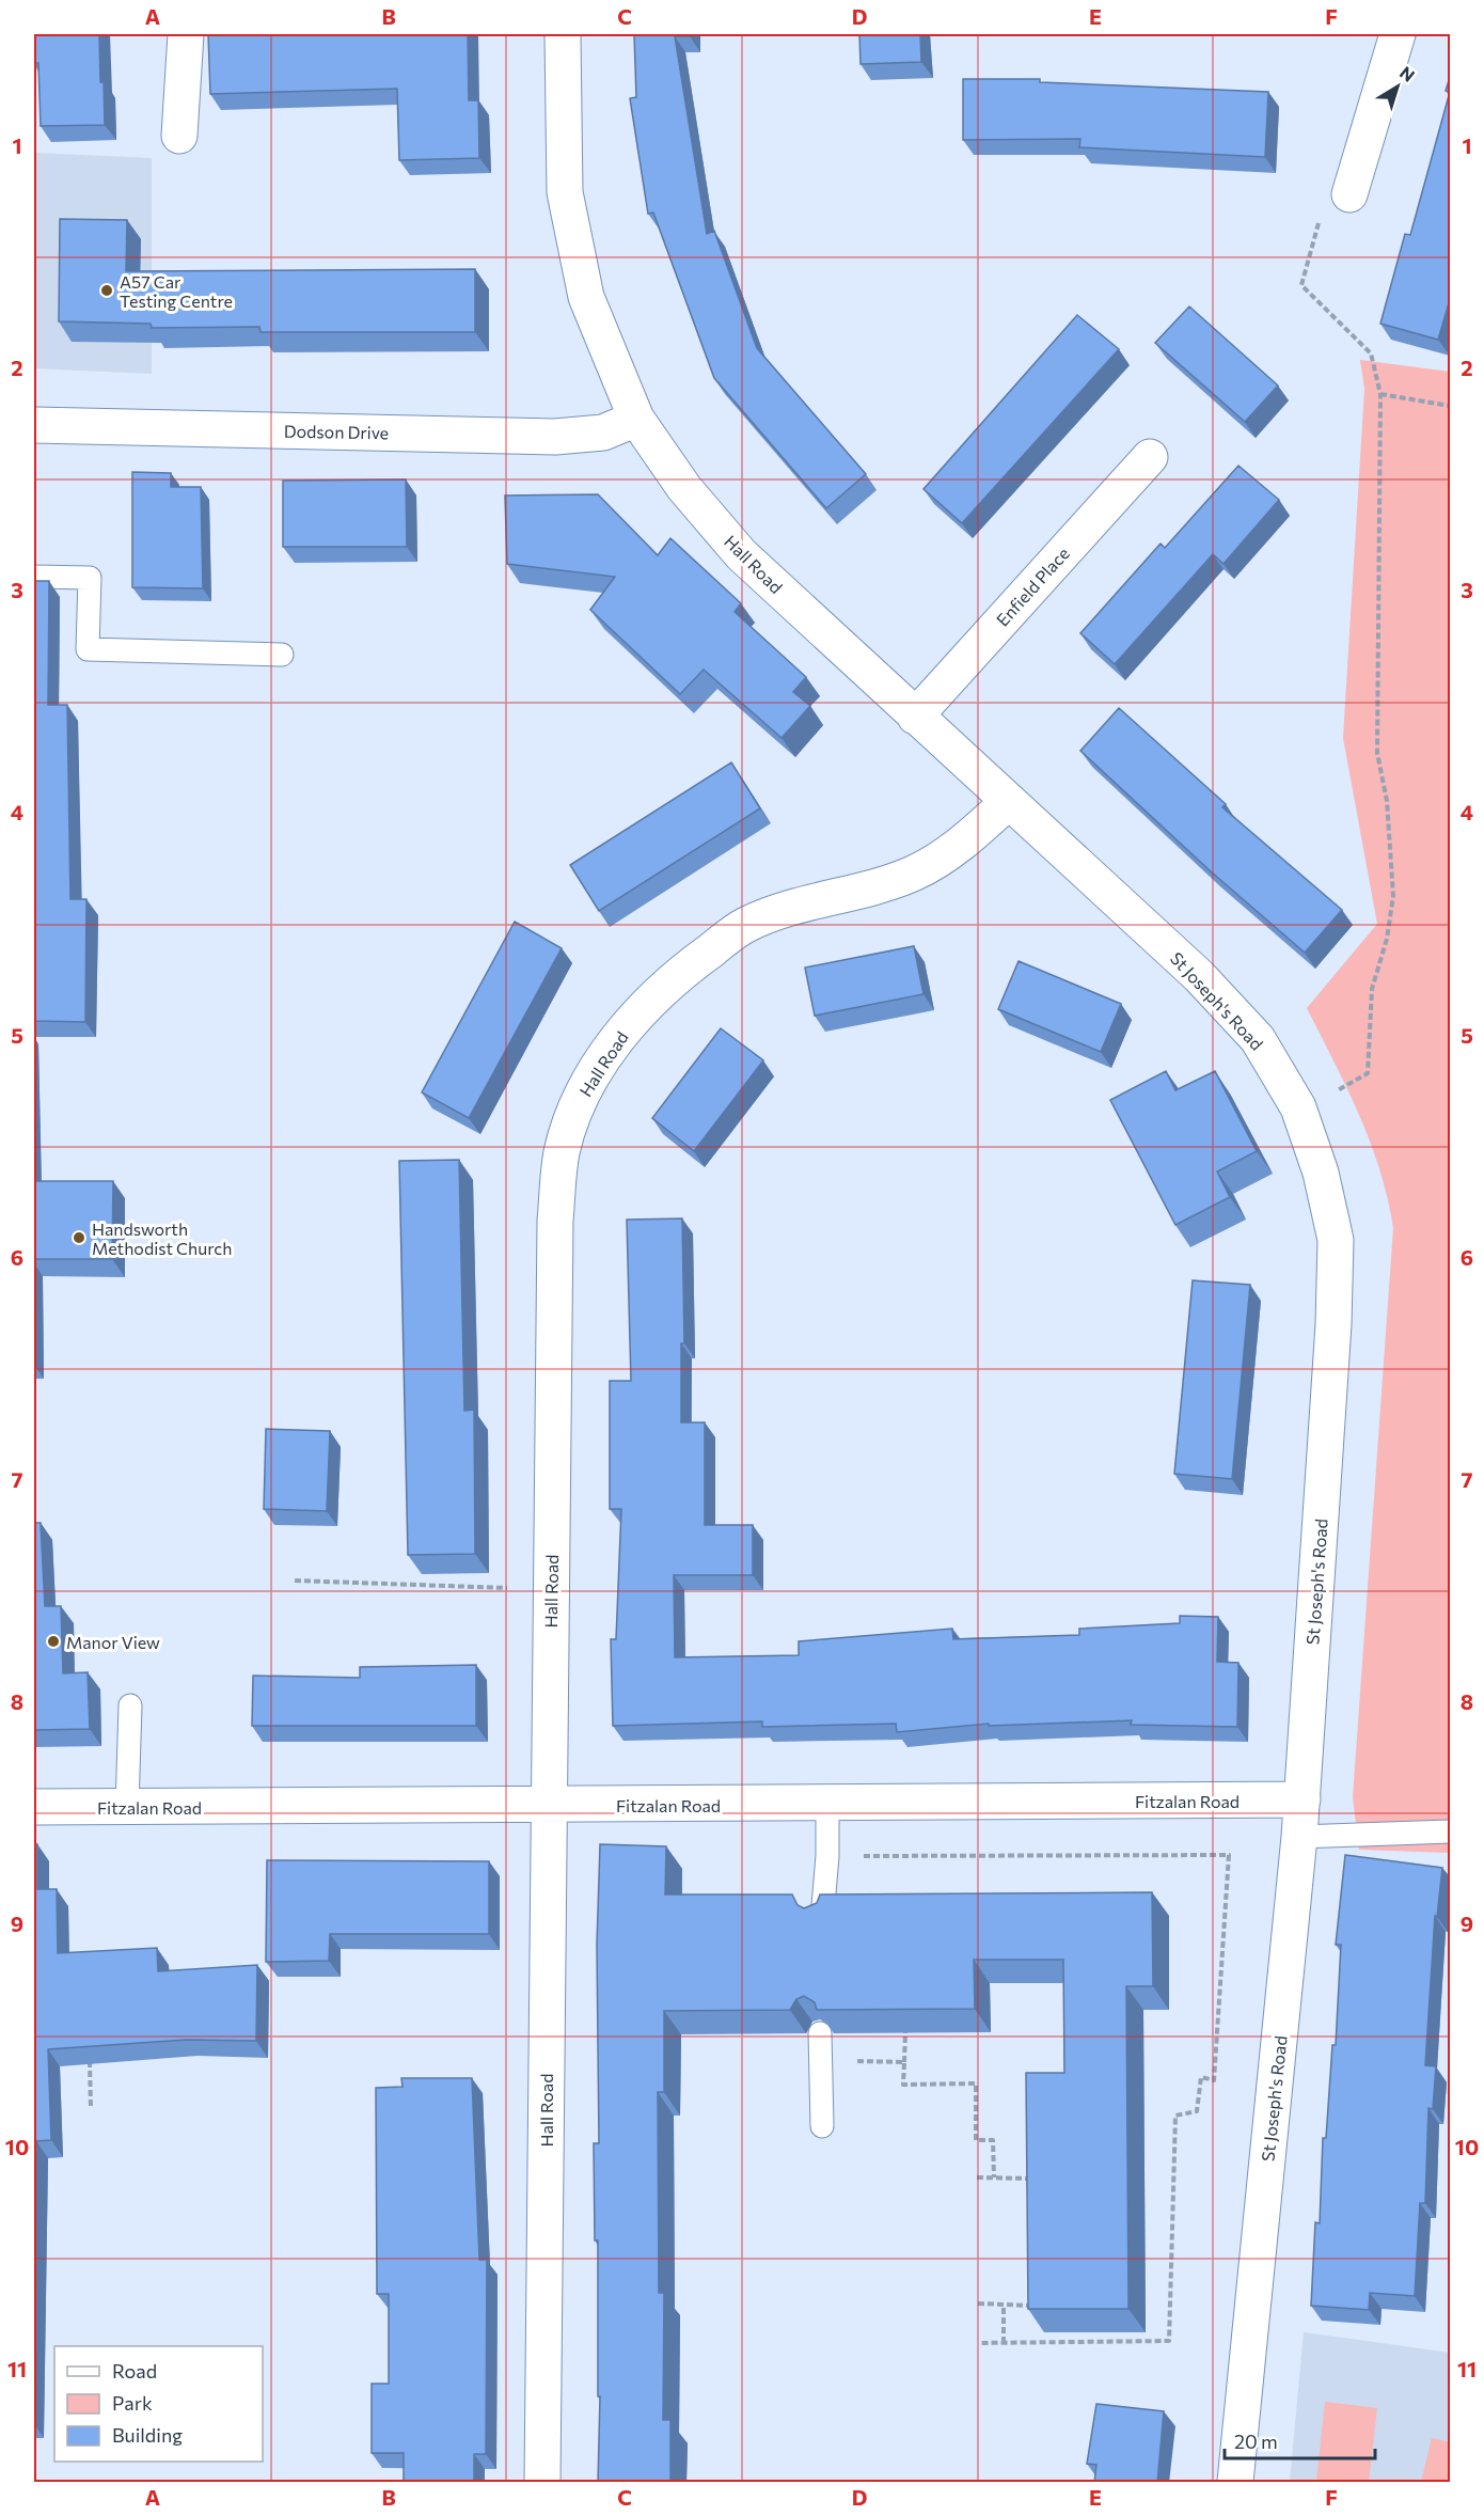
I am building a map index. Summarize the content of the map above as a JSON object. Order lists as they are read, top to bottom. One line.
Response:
{"streets":{"street":["Dodson Drive","Hall Road","Enfield Place","St Joseph's Road","Fitzalan Road"]},"crossings":[["Dodson Drive","Hall Road"],["Hall Road","Enfield Place"],["Hall Road","St Joseph's Road"],["Hall Road","Fitzalan Road"],["St Joseph's Road","Fitzalan Road"]],"places":["A57 Car Testing Centre","Handsworth Methodist Church","Manor View"],"legend":["Road","Park","Building"],"scale_bar":"20 m","north":"top right","grid":{"columns":["A","B","C","D","E","F"],"rows":["1","2","3","4","5","6","7","8","9","10","11"]}}
